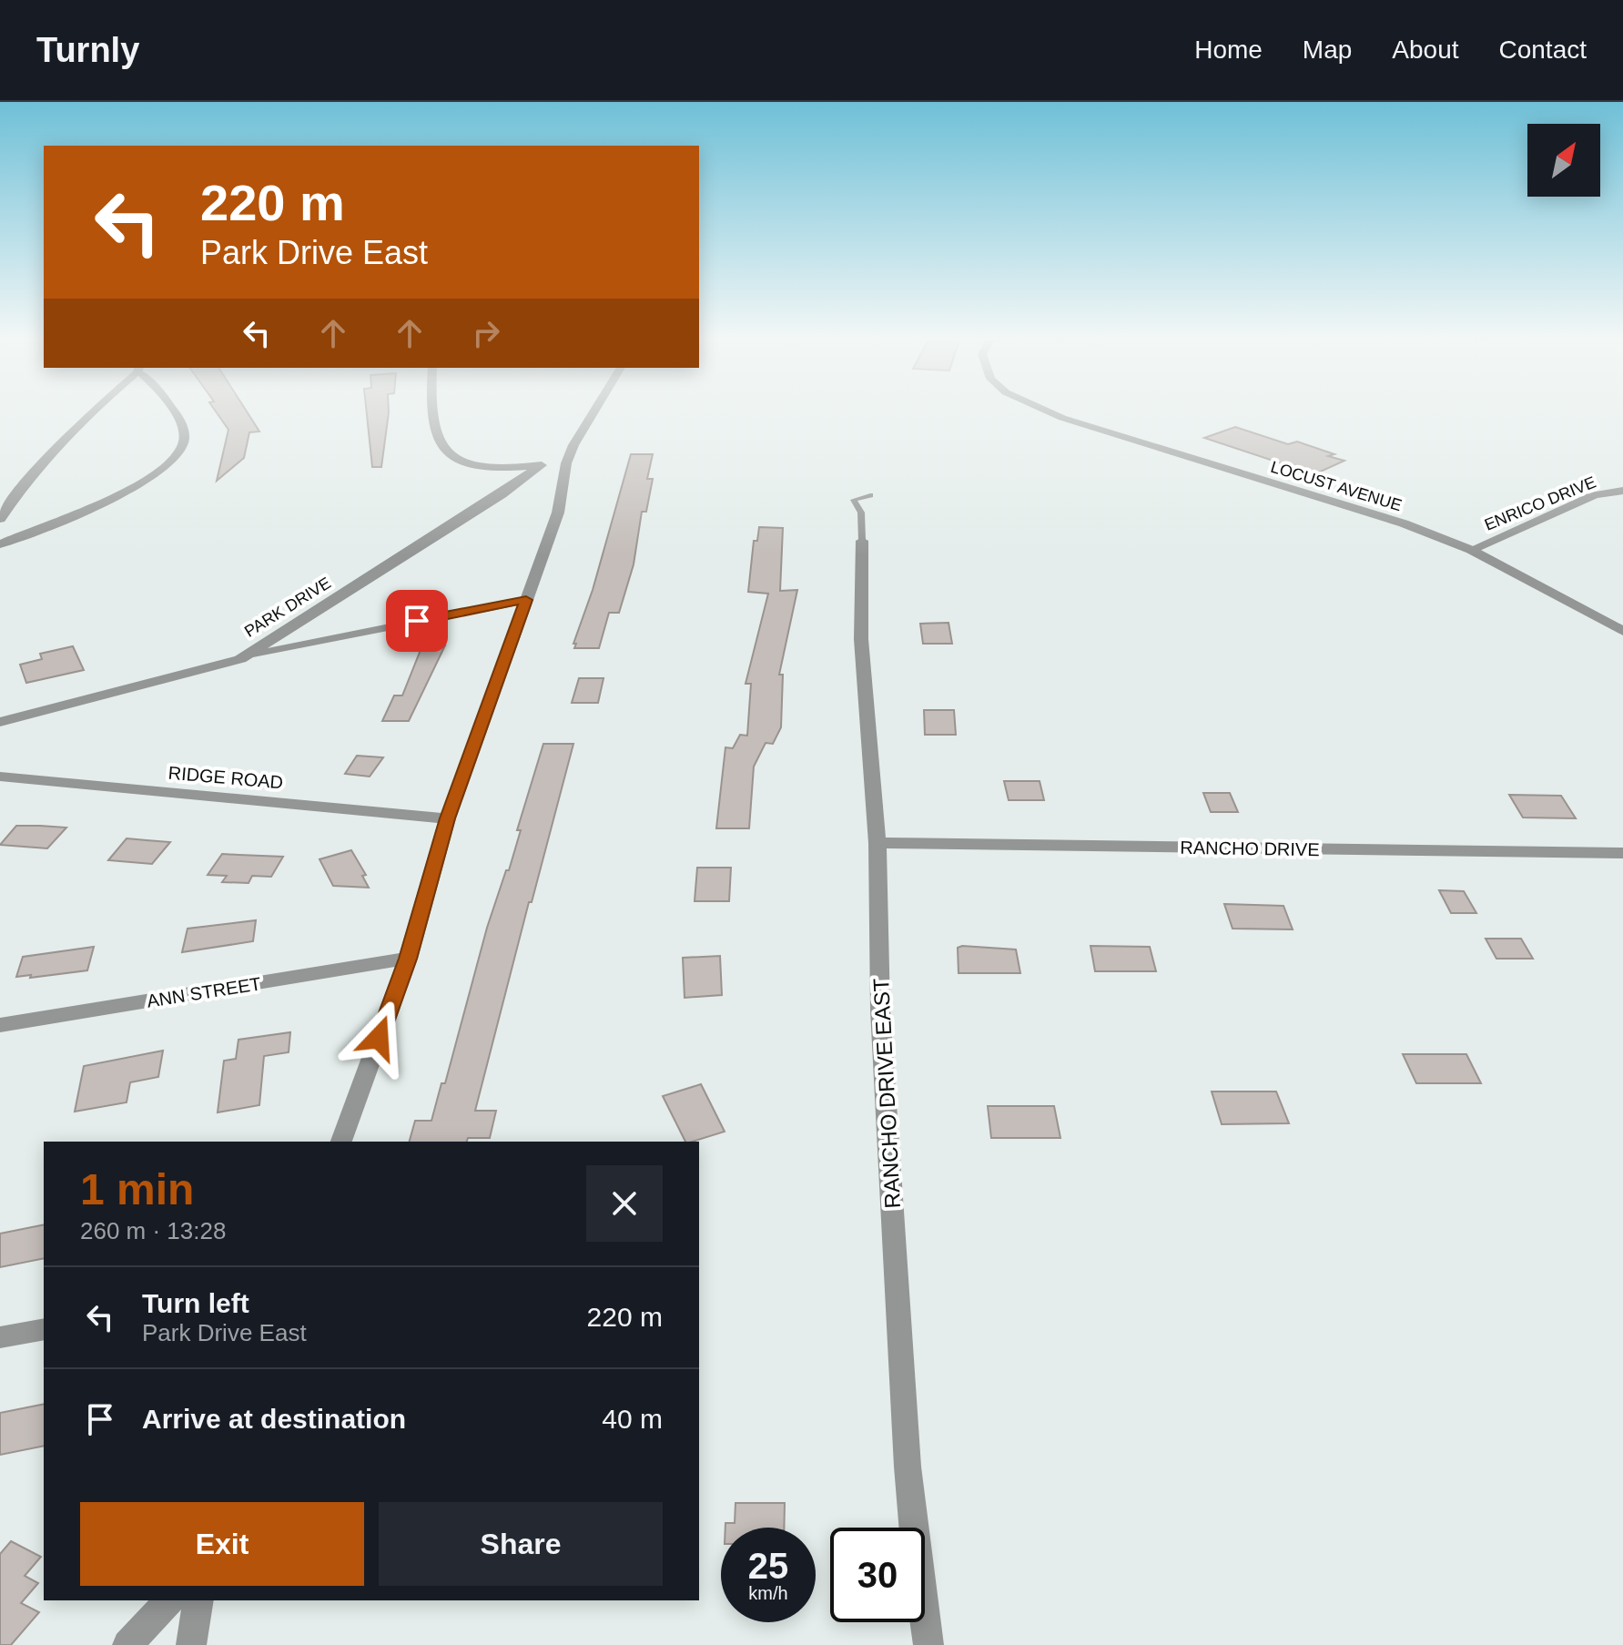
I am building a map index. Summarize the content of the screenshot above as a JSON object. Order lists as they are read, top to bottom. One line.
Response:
{"streets":{"street":["LOCUST AVENUE","ENRICO DRIVE","PARK DRIVE","RIDGE ROAD","RANCHO DRIVE","ANN STREET","RANCHO DRIVE EAST"]},"crossings":[["LOCUST AVENUE","ENRICO DRIVE"],["RANCHO DRIVE","RANCHO DRIVE EAST"]],"north":"top right","page":{"header":"Turnly","nav":["Home","Map","About","Contact"],"turn":["220 m","Park Drive East"],"heading":["1 min","260 m · 13:28"],"list":[{"name":"Turn left","note":"Park Drive East","value":"220 m"},{"name":"Arrive at destination","value":"40 m"}],"buttons":["Exit","Share"],"speed":"25 km/h","limit":"30"}}
